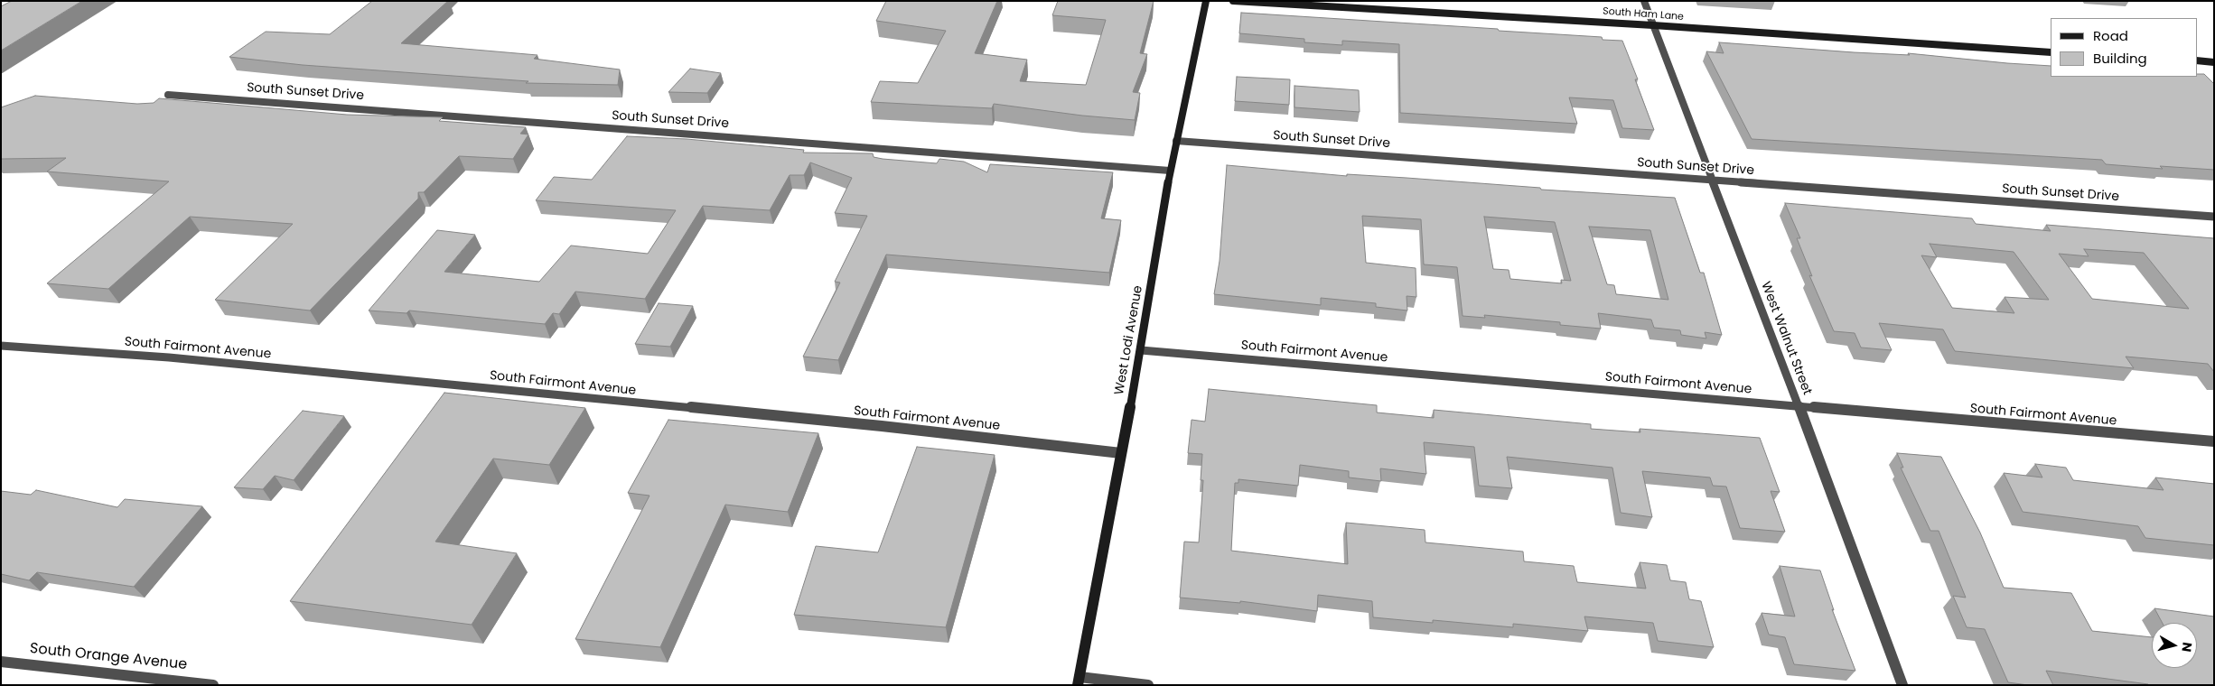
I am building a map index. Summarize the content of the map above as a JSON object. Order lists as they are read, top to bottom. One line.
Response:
{"streets":{"main road":["South Ham Lane","West Lodi Avenue"],"street":["South Sunset Drive","West Walnut Street","South Fairmont Avenue","South Orange Avenue"]},"crossings":[["South Ham Lane","West Walnut Street"],["South Sunset Drive","West Walnut Street"],["South Sunset Drive","West Lodi Avenue"],["West Walnut Street","South Fairmont Avenue"],["West Lodi Avenue","South Fairmont Avenue"]],"legend":["Road","Building"],"north":"right"}
